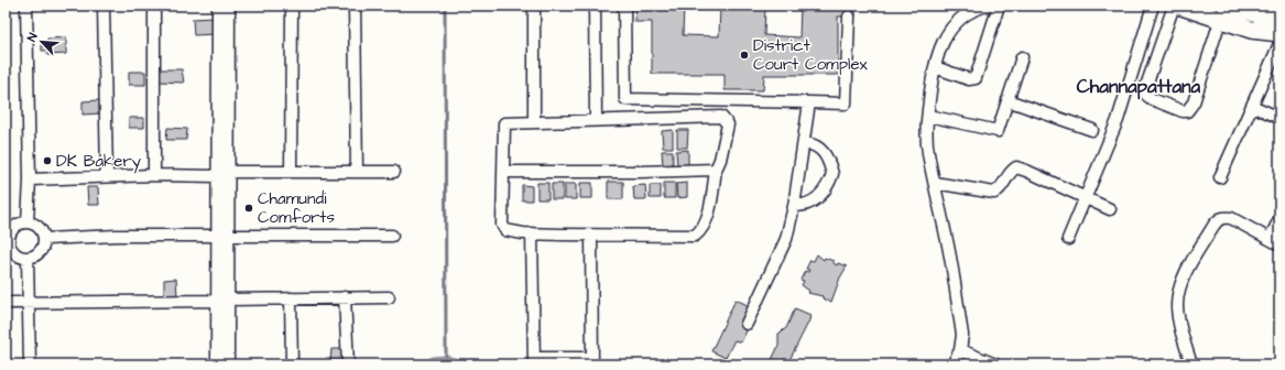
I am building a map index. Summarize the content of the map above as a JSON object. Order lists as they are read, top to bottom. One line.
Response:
{"districts":["Channapattana"],"places":["District Court Complex","DK Bakery","Chamundi Comforts"],"north":"top left"}
